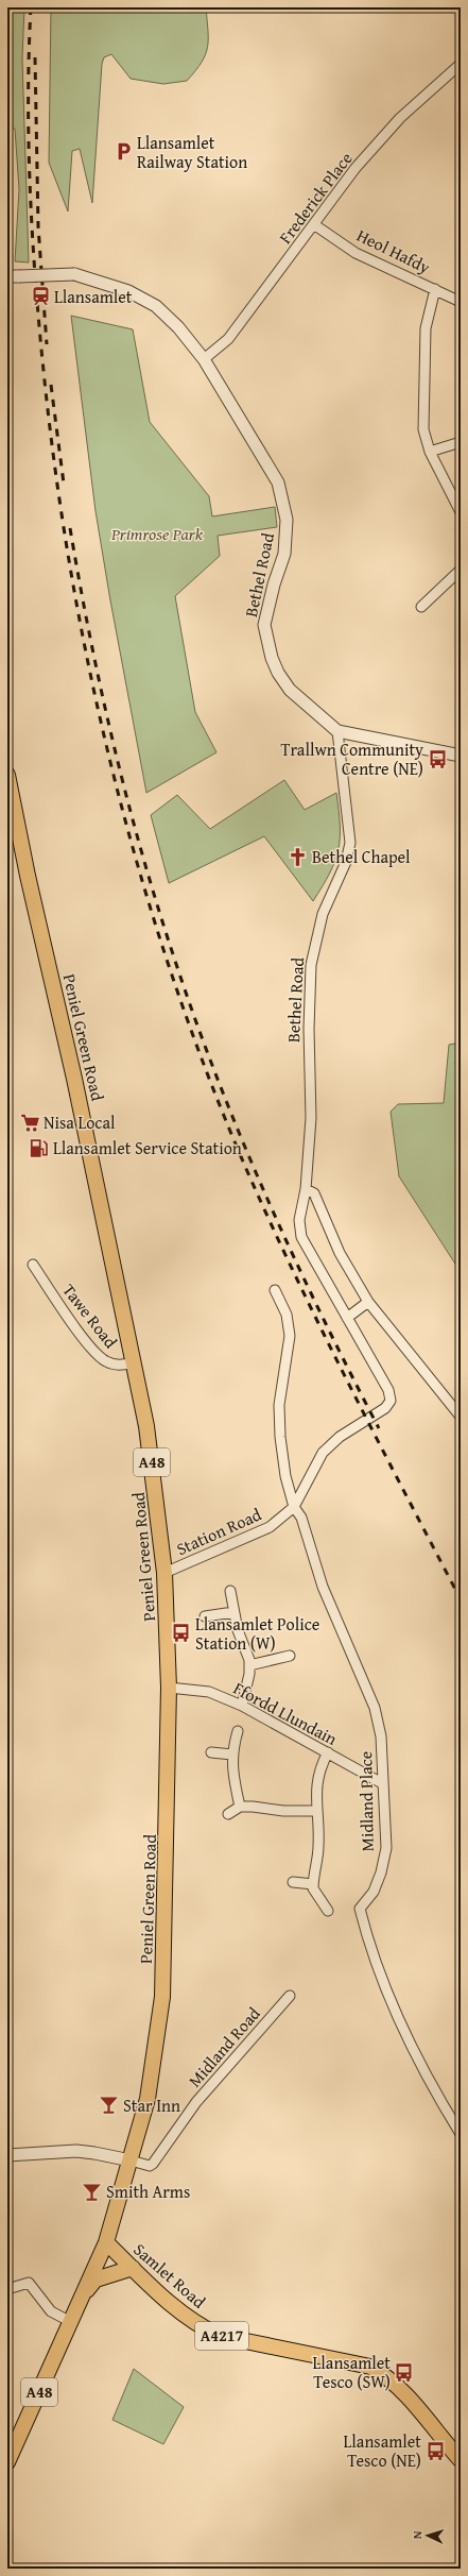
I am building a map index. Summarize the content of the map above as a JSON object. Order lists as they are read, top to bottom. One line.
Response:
{"streets":{"main road":["Peniel Green Road","A48","Samlet Road","A4217"],"street":["Frederick Place","Heol Hafdy","Bethel Road","Tawe Road","Station Road","Ffordd Llundain","Midland Place","Midland Road"]},"crossings":[["Frederick Place","Heol Hafdy"],["Frederick Place","Bethel Road"],["Bethel Road","Station Road"],["Peniel Green Road","Tawe Road"],["Peniel Green Road","A48"],["Peniel Green Road","Station Road"],["Peniel Green Road","Ffordd Llundain"],["Peniel Green Road","Midland Road"],["Peniel Green Road","Samlet Road"],["A48","Samlet Road"],["Station Road","Midland Place"],["Ffordd Llundain","Midland Place"]],"parks":["Primrose Park"],"places":{"parking":["Llansamlet Railway Station"],"station":["Llansamlet"],"bus stop":["Trallwn Community Centre (NE)","Llansamlet Police Station (W)","Llansamlet Tesco (SW)","Llansamlet Tesco (NE)"],"church":["Bethel Chapel"],"supermarket":["Nisa Local"],"fuel station":["Llansamlet Service Station"],"bar":["Star Inn","Smith Arms"]},"north":"left"}
